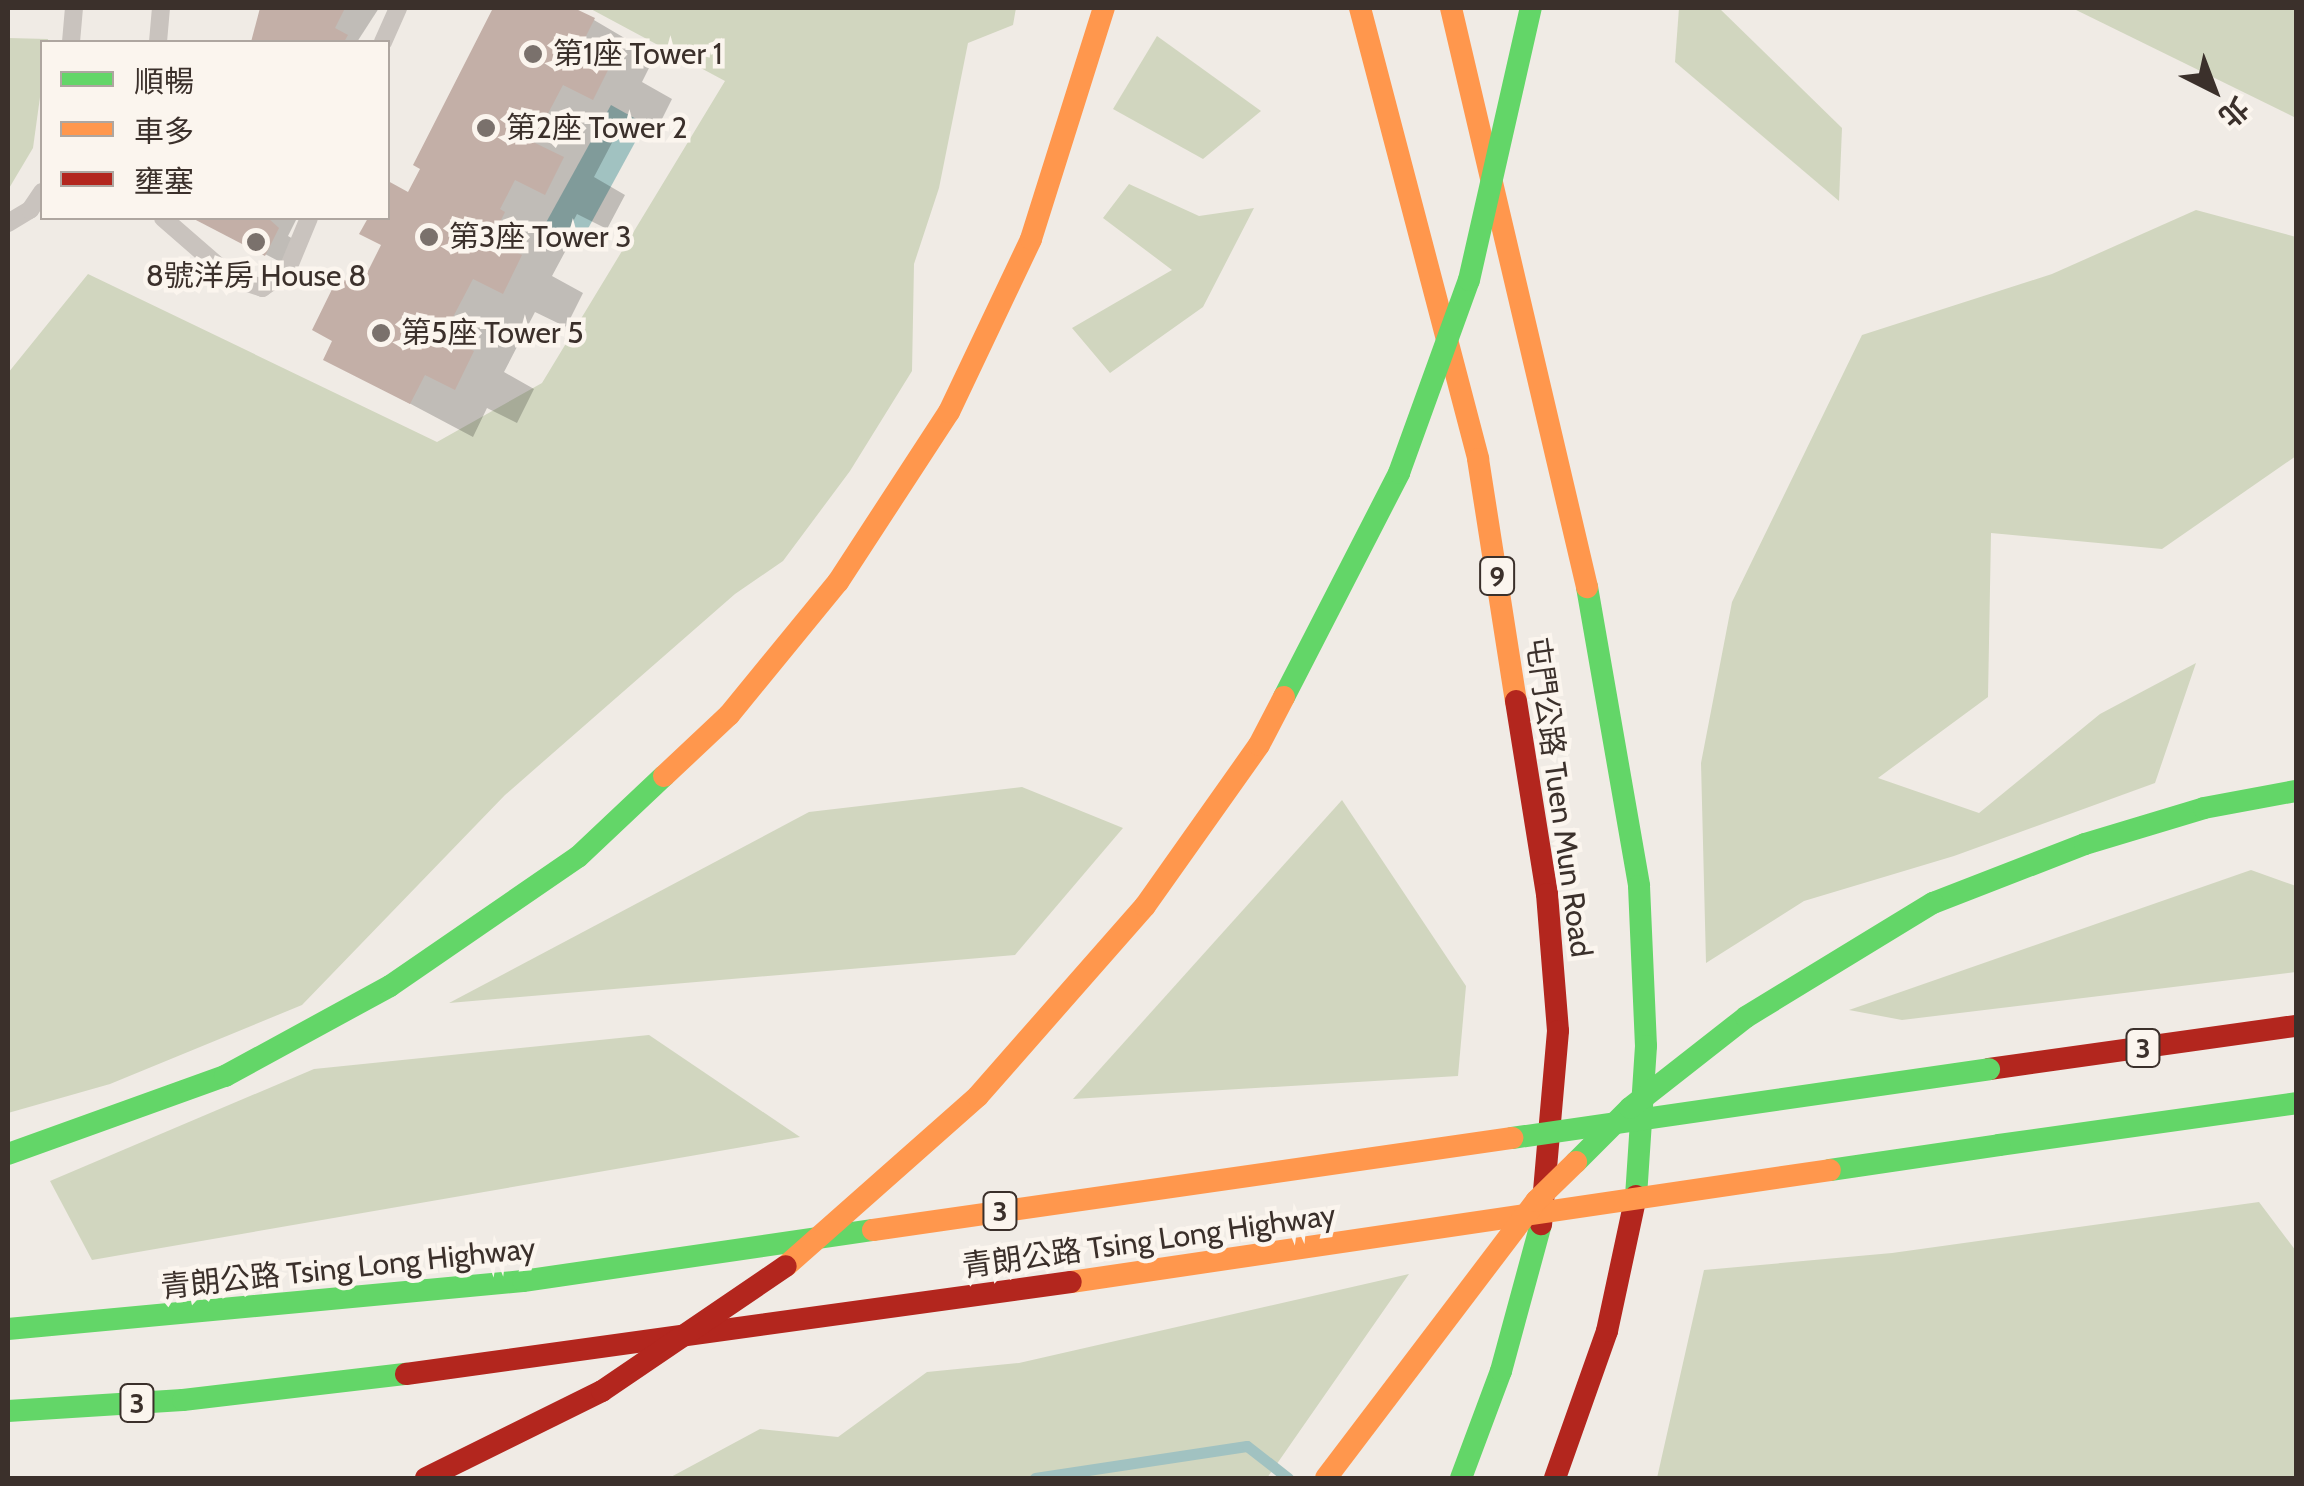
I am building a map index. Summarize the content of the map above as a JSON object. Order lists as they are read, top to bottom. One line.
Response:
{"streets":{"highway":["9","屯門公路 Tuen Mun Road","3","青朗公路 Tsing Long Highway"]},"places":["第1座 Tower 1","第2座 Tower 2","第3座 Tower 3","8號洋房 House 8","第5座 Tower 5"],"legend":["順暢","車多","壅塞"],"north":"bottom right"}
